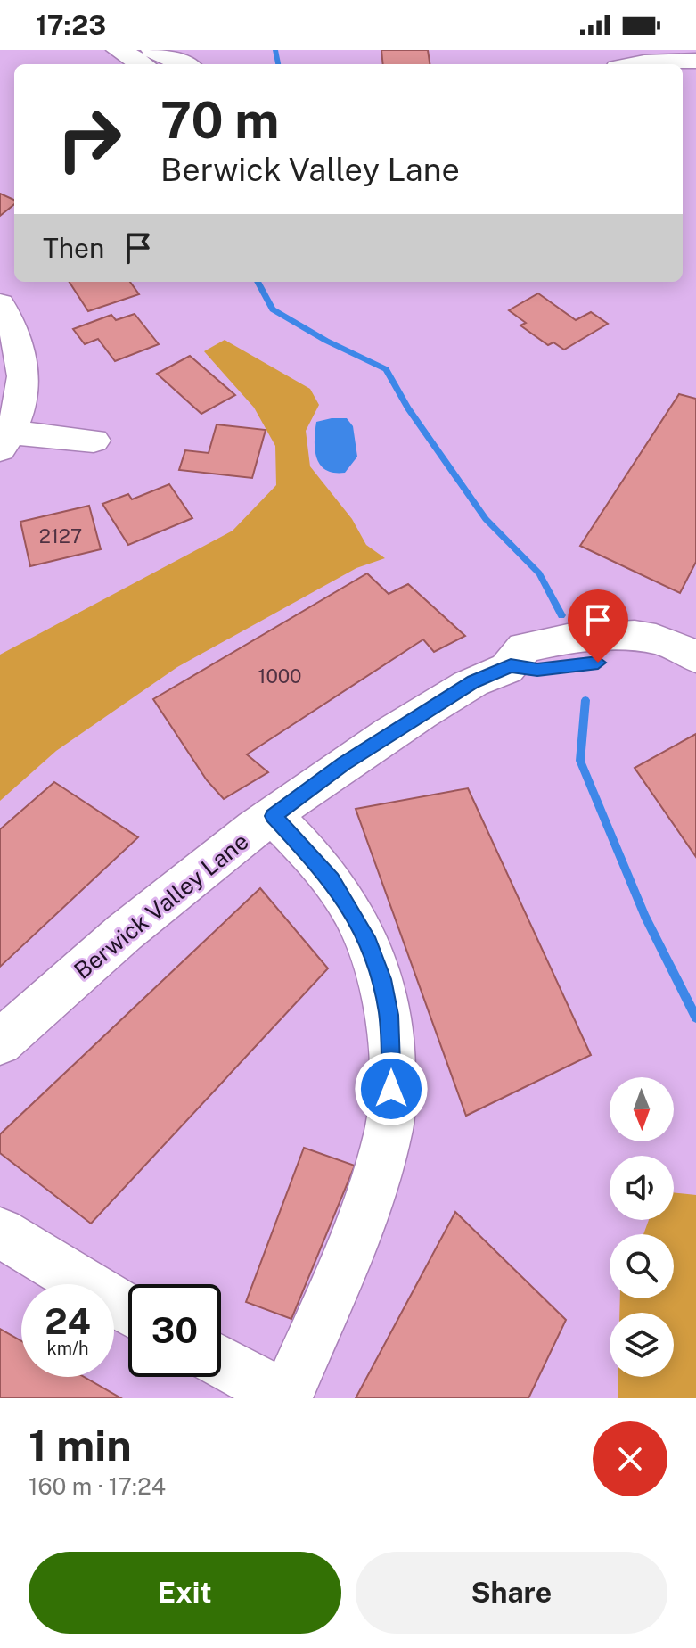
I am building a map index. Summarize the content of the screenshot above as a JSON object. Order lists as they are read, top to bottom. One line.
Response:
{"streets":{"street":["Berwick Valley Lane"]},"house_numbers":["2127","1000"],"north":"bottom","page":{"status":"17:23","turn":["70 m","Berwick Valley Lane"],"then":"Then","speed":"24 km/h","limit":"30","heading":["1 min","160 m · 17:24"],"buttons":["Exit","Share"]}}
